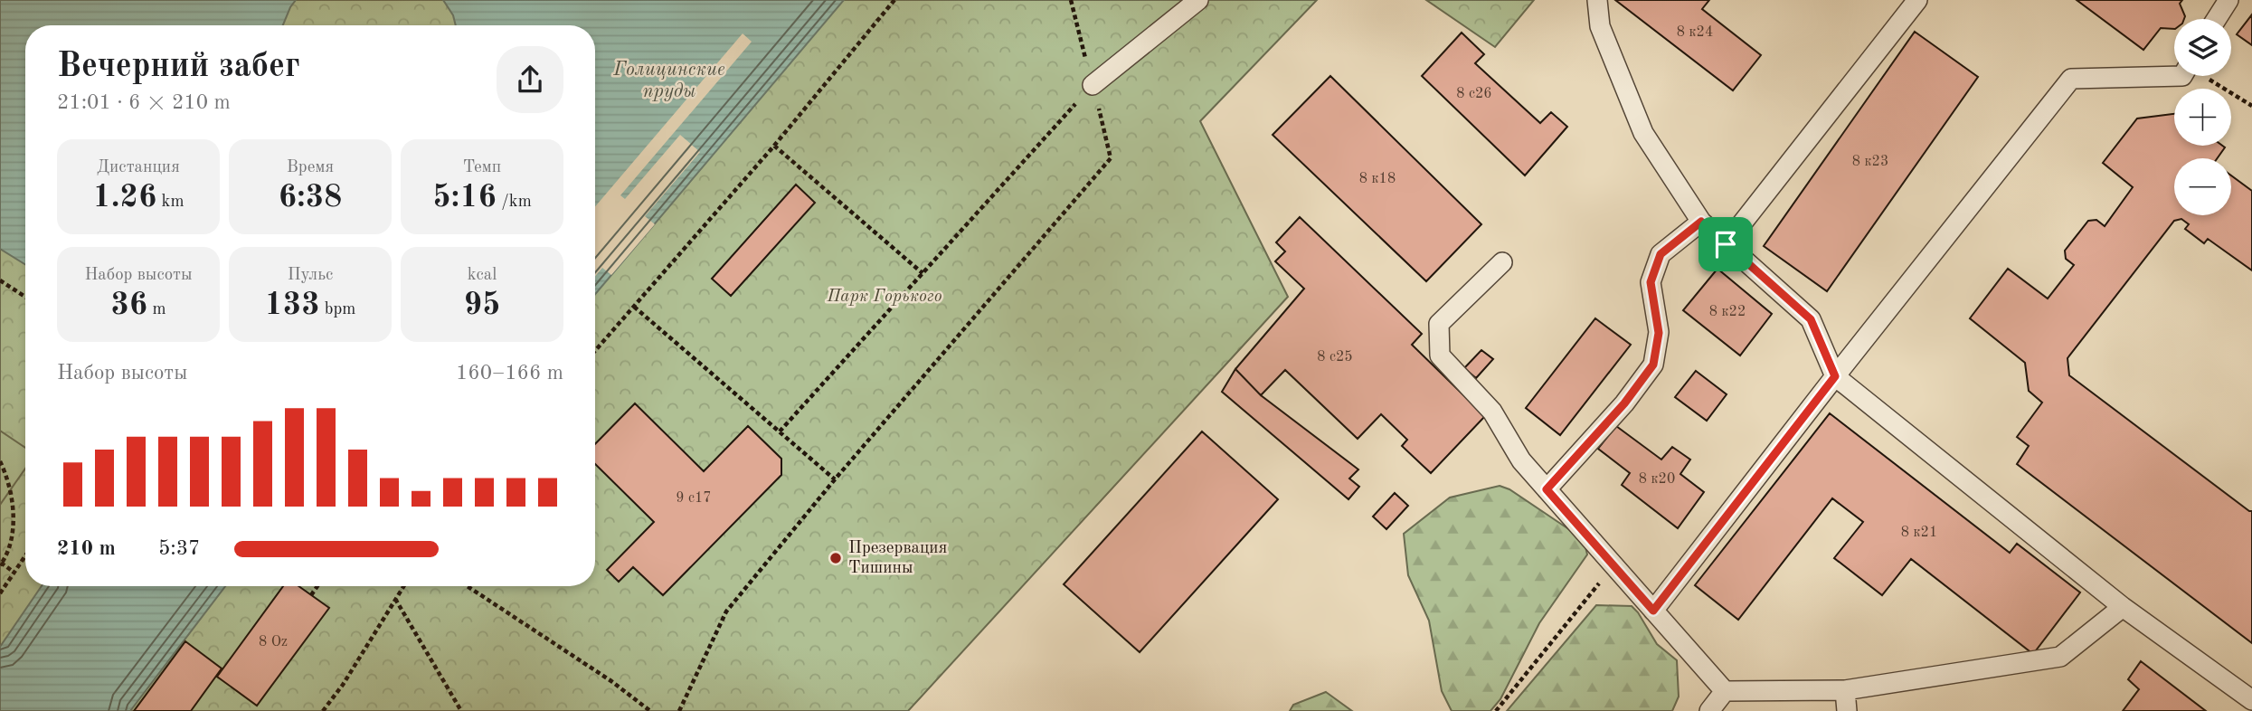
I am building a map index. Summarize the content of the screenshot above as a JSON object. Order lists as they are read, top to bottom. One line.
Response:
{"water":["Голицинские пруды"],"parks":["Парк Горького"],"places":["Презервация Тишины"],"house_numbers":["8 к24","8 с26","8 к23","8 к18","8 к22","8 с25","8 к20","9 с17","8 к21","8 Oz"],"page":{"map_buttons":["+","−"],"heading":["Вечерний забег","21:01 · 6 × 210 m"],"stats":[["Дистанция","1.26 km"],["Время","6:38"],["Темп","5:16 /km"],["Набор высоты","36 m"],["Пульс","133 bpm"],["kcal","95"]],"chart":["Набор высоты","160–166 m"],"list":[{"name":"210 m","note":"5:37"}]}}
